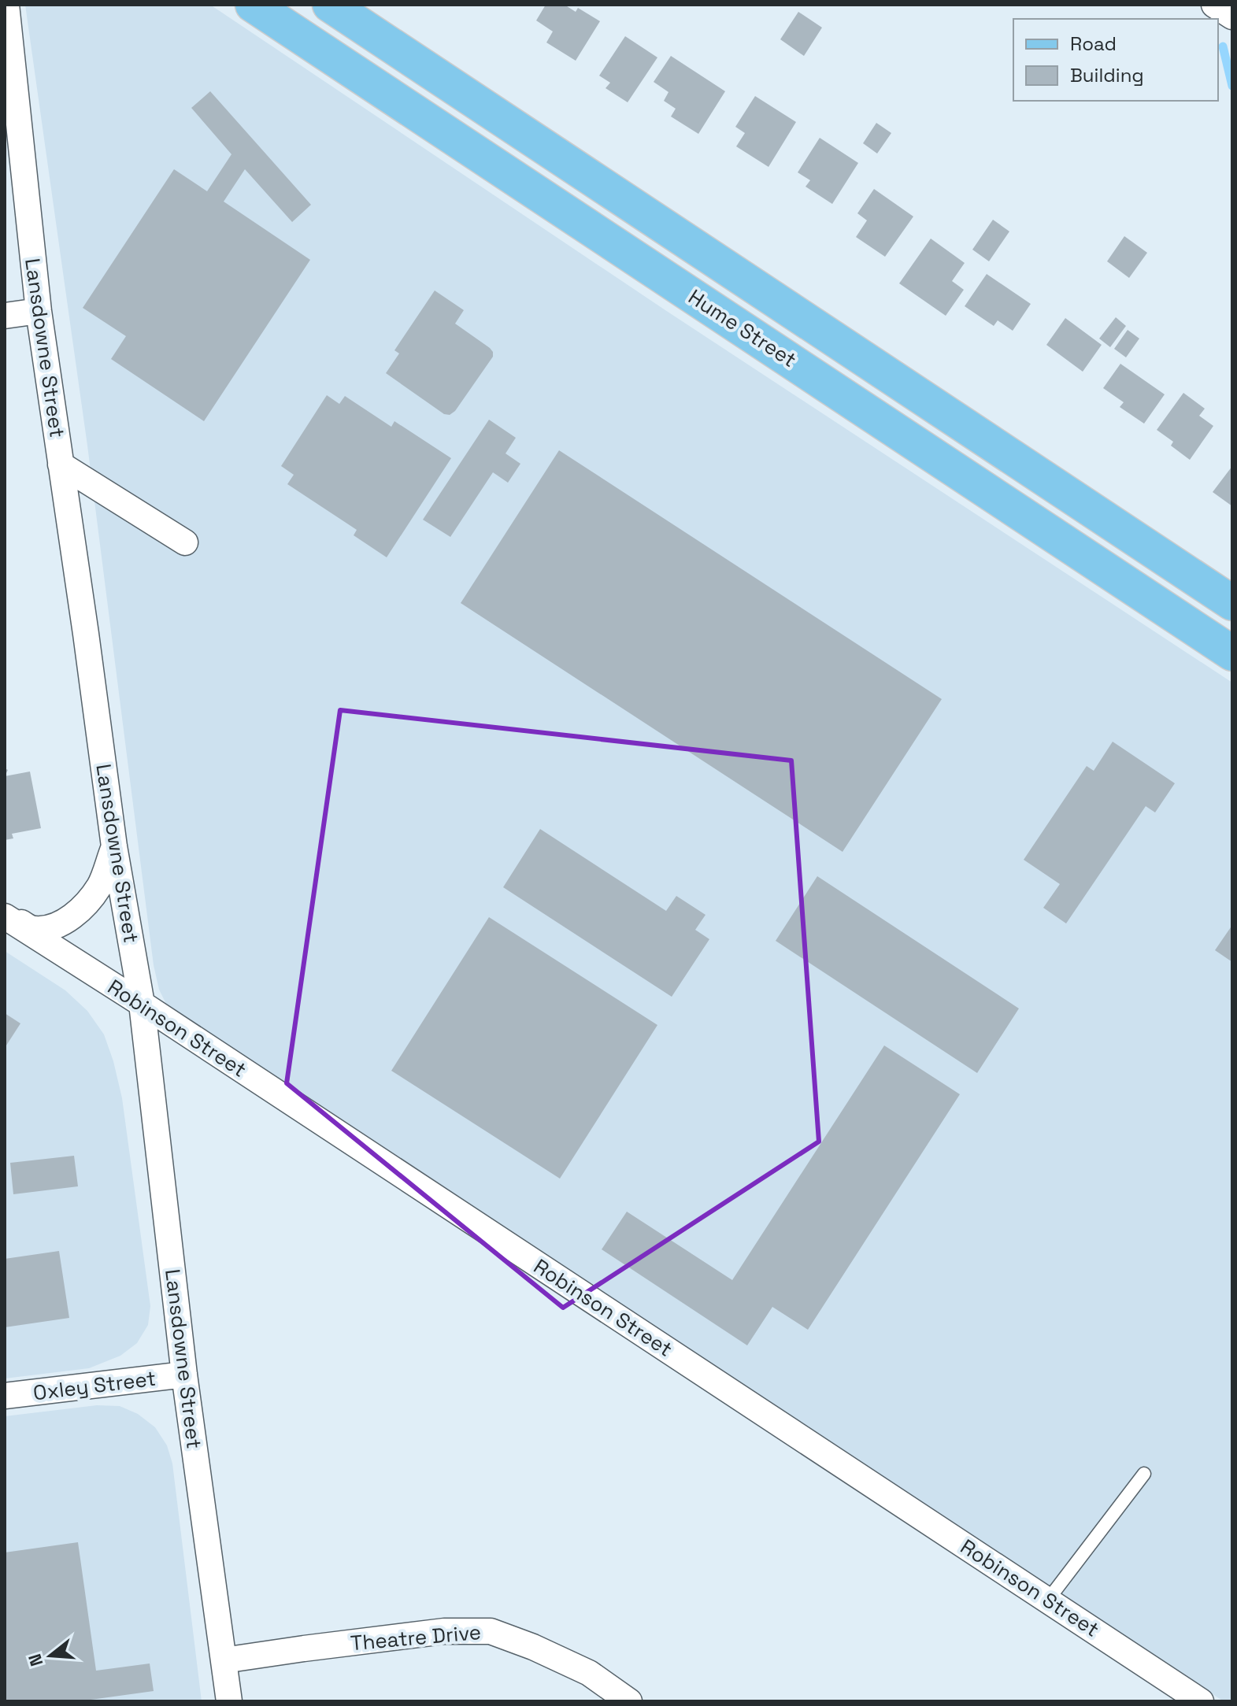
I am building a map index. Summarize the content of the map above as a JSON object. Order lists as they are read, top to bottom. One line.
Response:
{"streets":{"main road":["Hume Street"],"street":["Lansdowne Street","Robinson Street","Oxley Street","Theatre Drive"]},"crossings":[["Lansdowne Street","Robinson Street"],["Lansdowne Street","Oxley Street"],["Lansdowne Street","Theatre Drive"]],"legend":["Road","Building"],"north":"left"}
